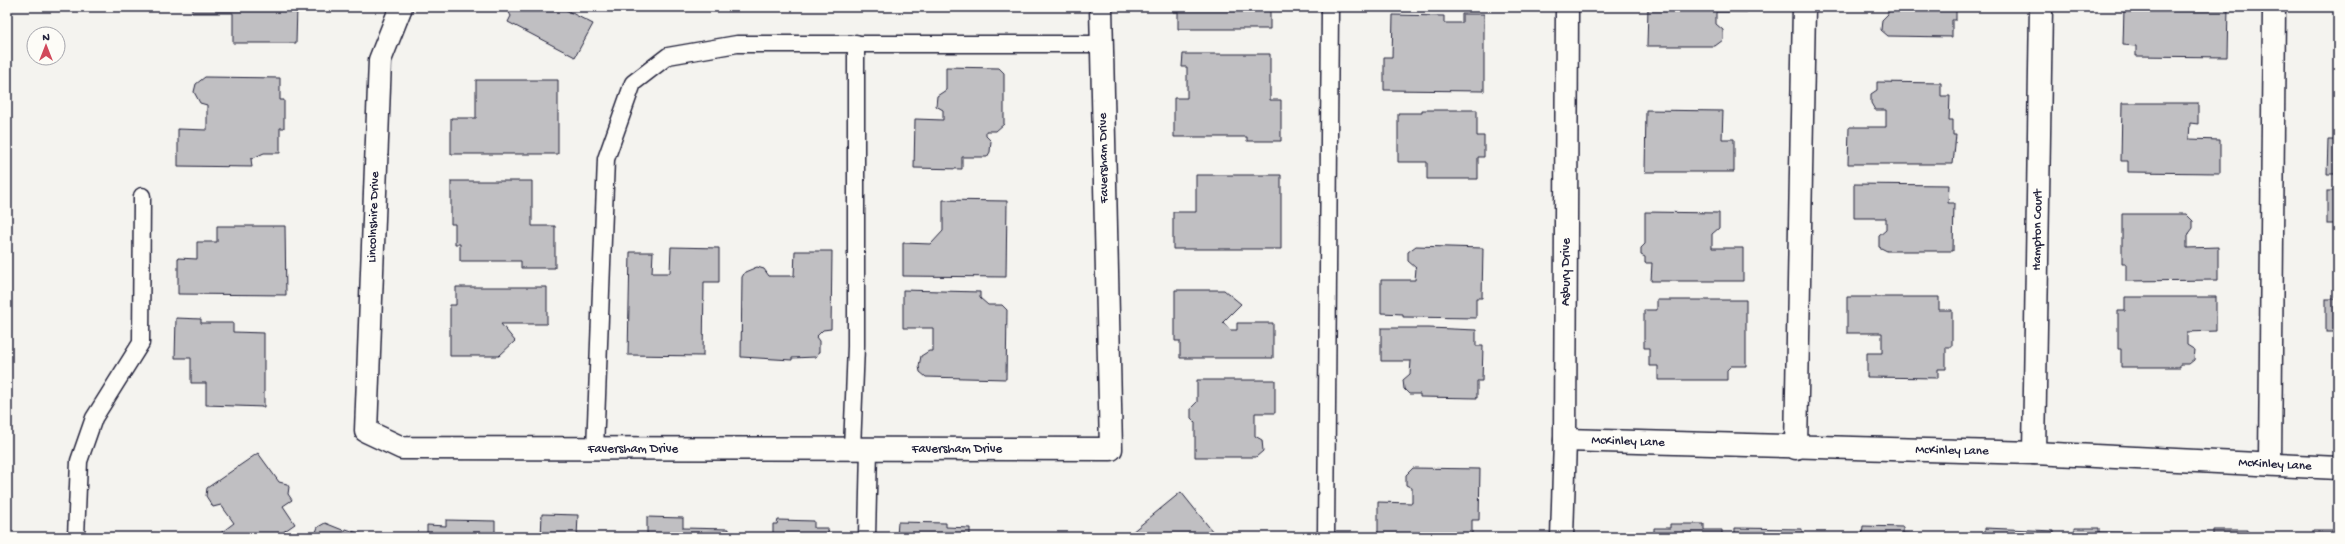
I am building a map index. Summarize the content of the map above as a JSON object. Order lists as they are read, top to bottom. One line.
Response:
{"streets":{"street":["Faversham Drive","Lincolnshire Drive","Hampton Court","Asbury Drive","McKinley Lane"]},"crossings":[["Faversham Drive","Lincolnshire Drive"],["Hampton Court","McKinley Lane"],["Asbury Drive","McKinley Lane"]],"north":"top"}
